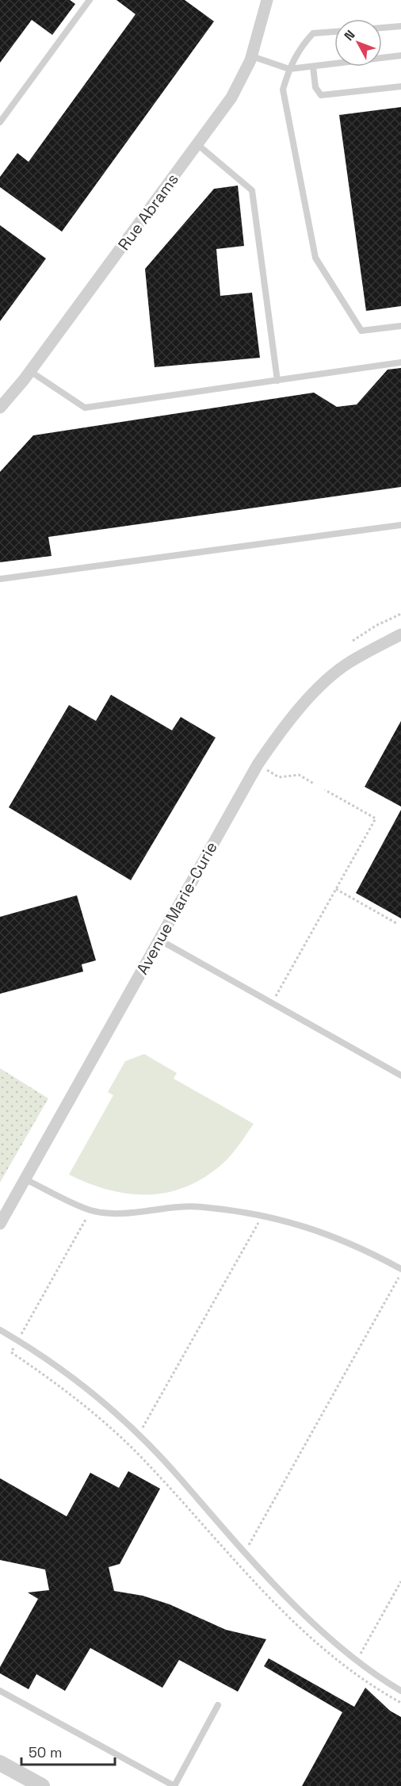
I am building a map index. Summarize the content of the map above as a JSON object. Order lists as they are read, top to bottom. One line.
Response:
{"streets":{"street":["Rue Abrams","Avenue Marie-Curie"]},"scale_bar":"50 m","north":"top left"}
